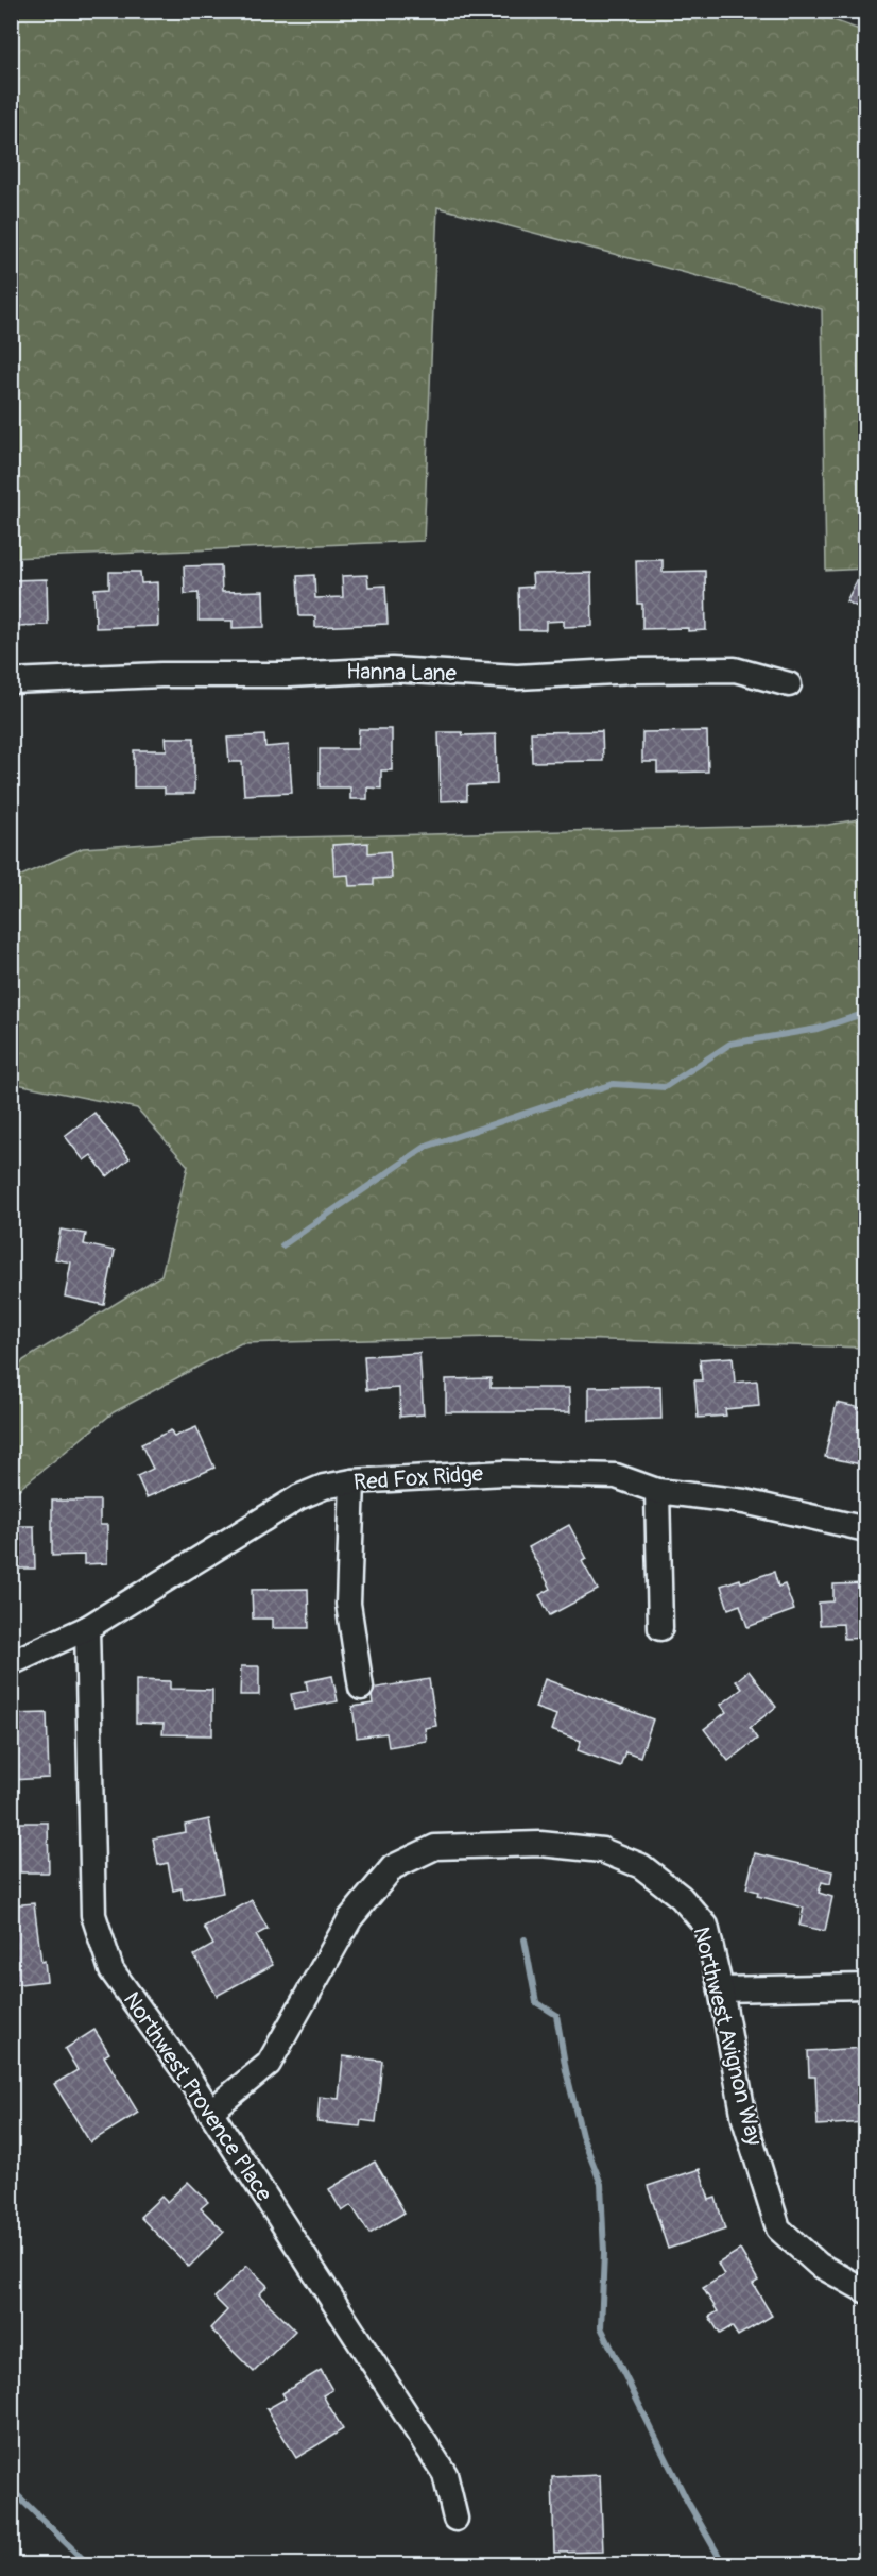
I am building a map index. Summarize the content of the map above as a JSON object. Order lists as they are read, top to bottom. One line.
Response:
{"streets":{"street":["Hanna Lane","Red Fox Ridge","Northwest Avignon Way","Northwest Provence Place"]},"crossings":[["Red Fox Ridge","Northwest Provence Place"],["Northwest Avignon Way","Northwest Provence Place"]]}
